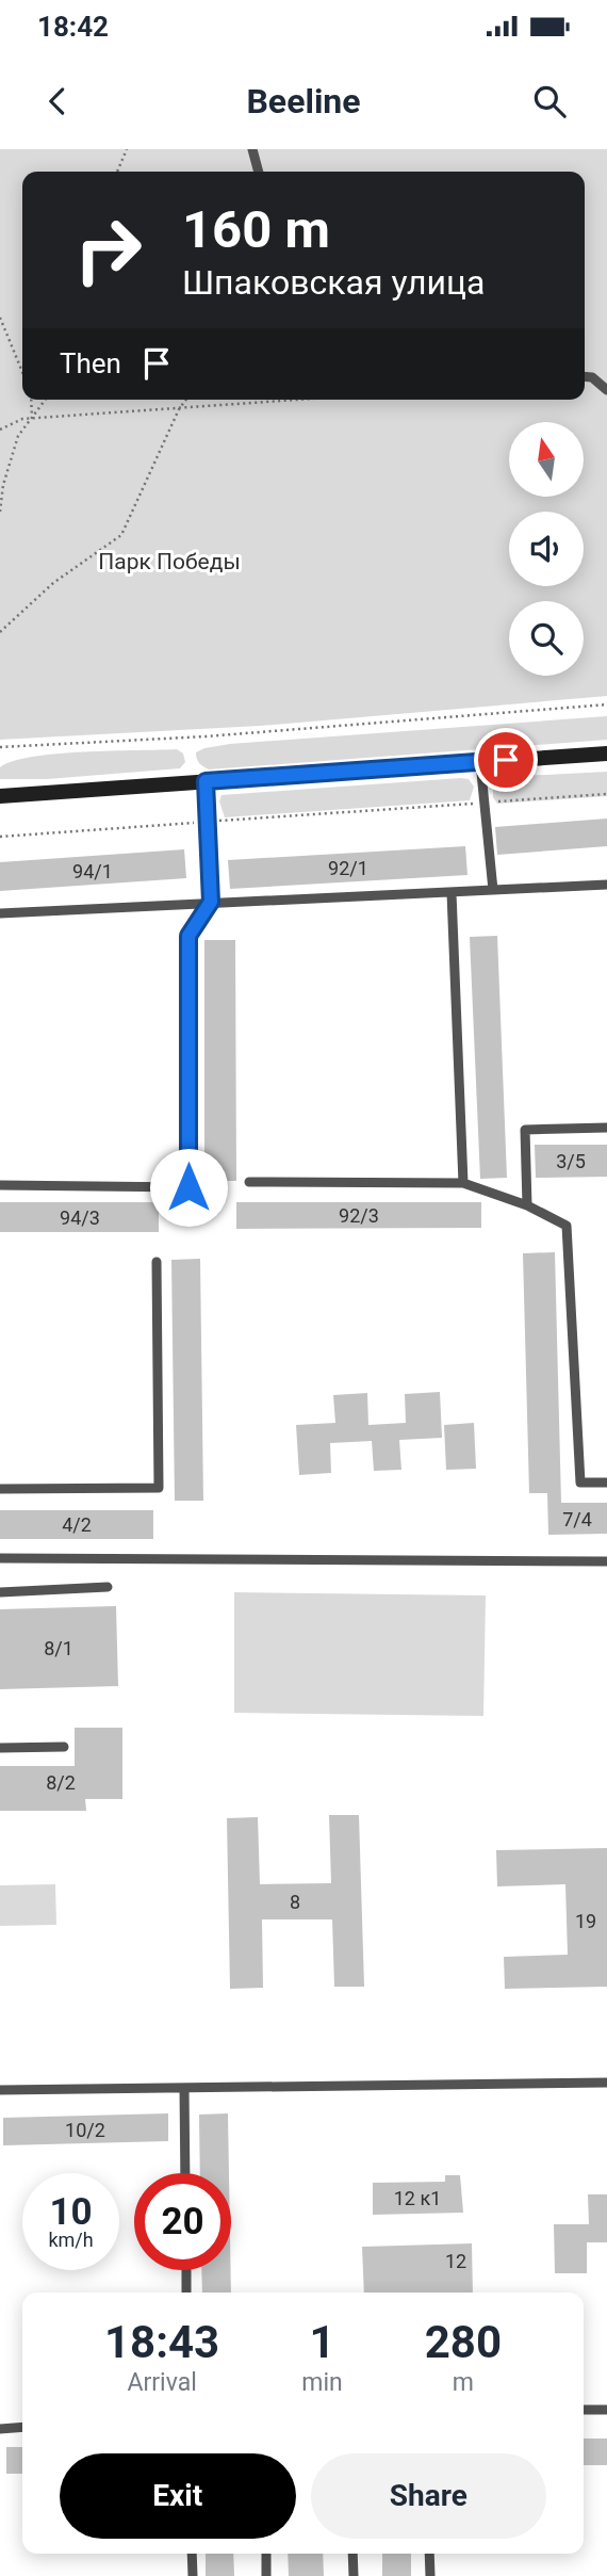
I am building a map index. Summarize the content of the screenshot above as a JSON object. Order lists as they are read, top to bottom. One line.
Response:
{"parks":["Парк Победы"],"house_numbers":["92/1","94/1","3/5","92/3","94/3","7/4","4/2","8/1","8/2","8","19","10/2","12 к1","12"],"north":"top","page":{"status":"18:42","header":"Beeline","turn":["160 m","Шпаковская улица"],"then":"Then","speed":"10 km/h","limit":"20","eta":["18:43","Arrival","1","min","280","m"],"buttons":["Exit","Share"]}}
